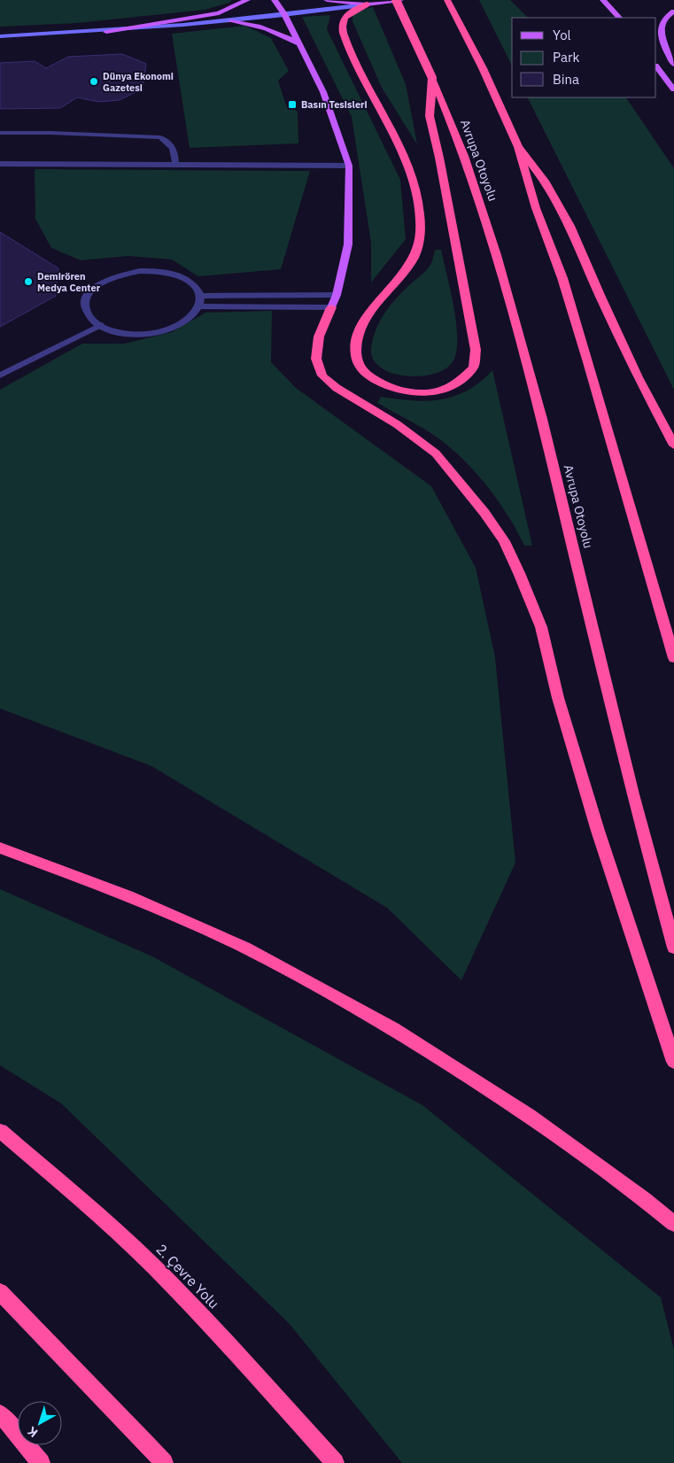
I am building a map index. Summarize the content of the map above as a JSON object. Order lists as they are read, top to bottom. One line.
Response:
{"streets":{"highway":["Avrupa Otoyolu","2. Çevre Yolu"]},"places":{"other":["Dünya Ekonomi Gazetesi","Demirören Medya Center"],"transit":["Basın Tesisleri"]},"legend":["Yol","Park","Bina"],"north":"bottom left"}
